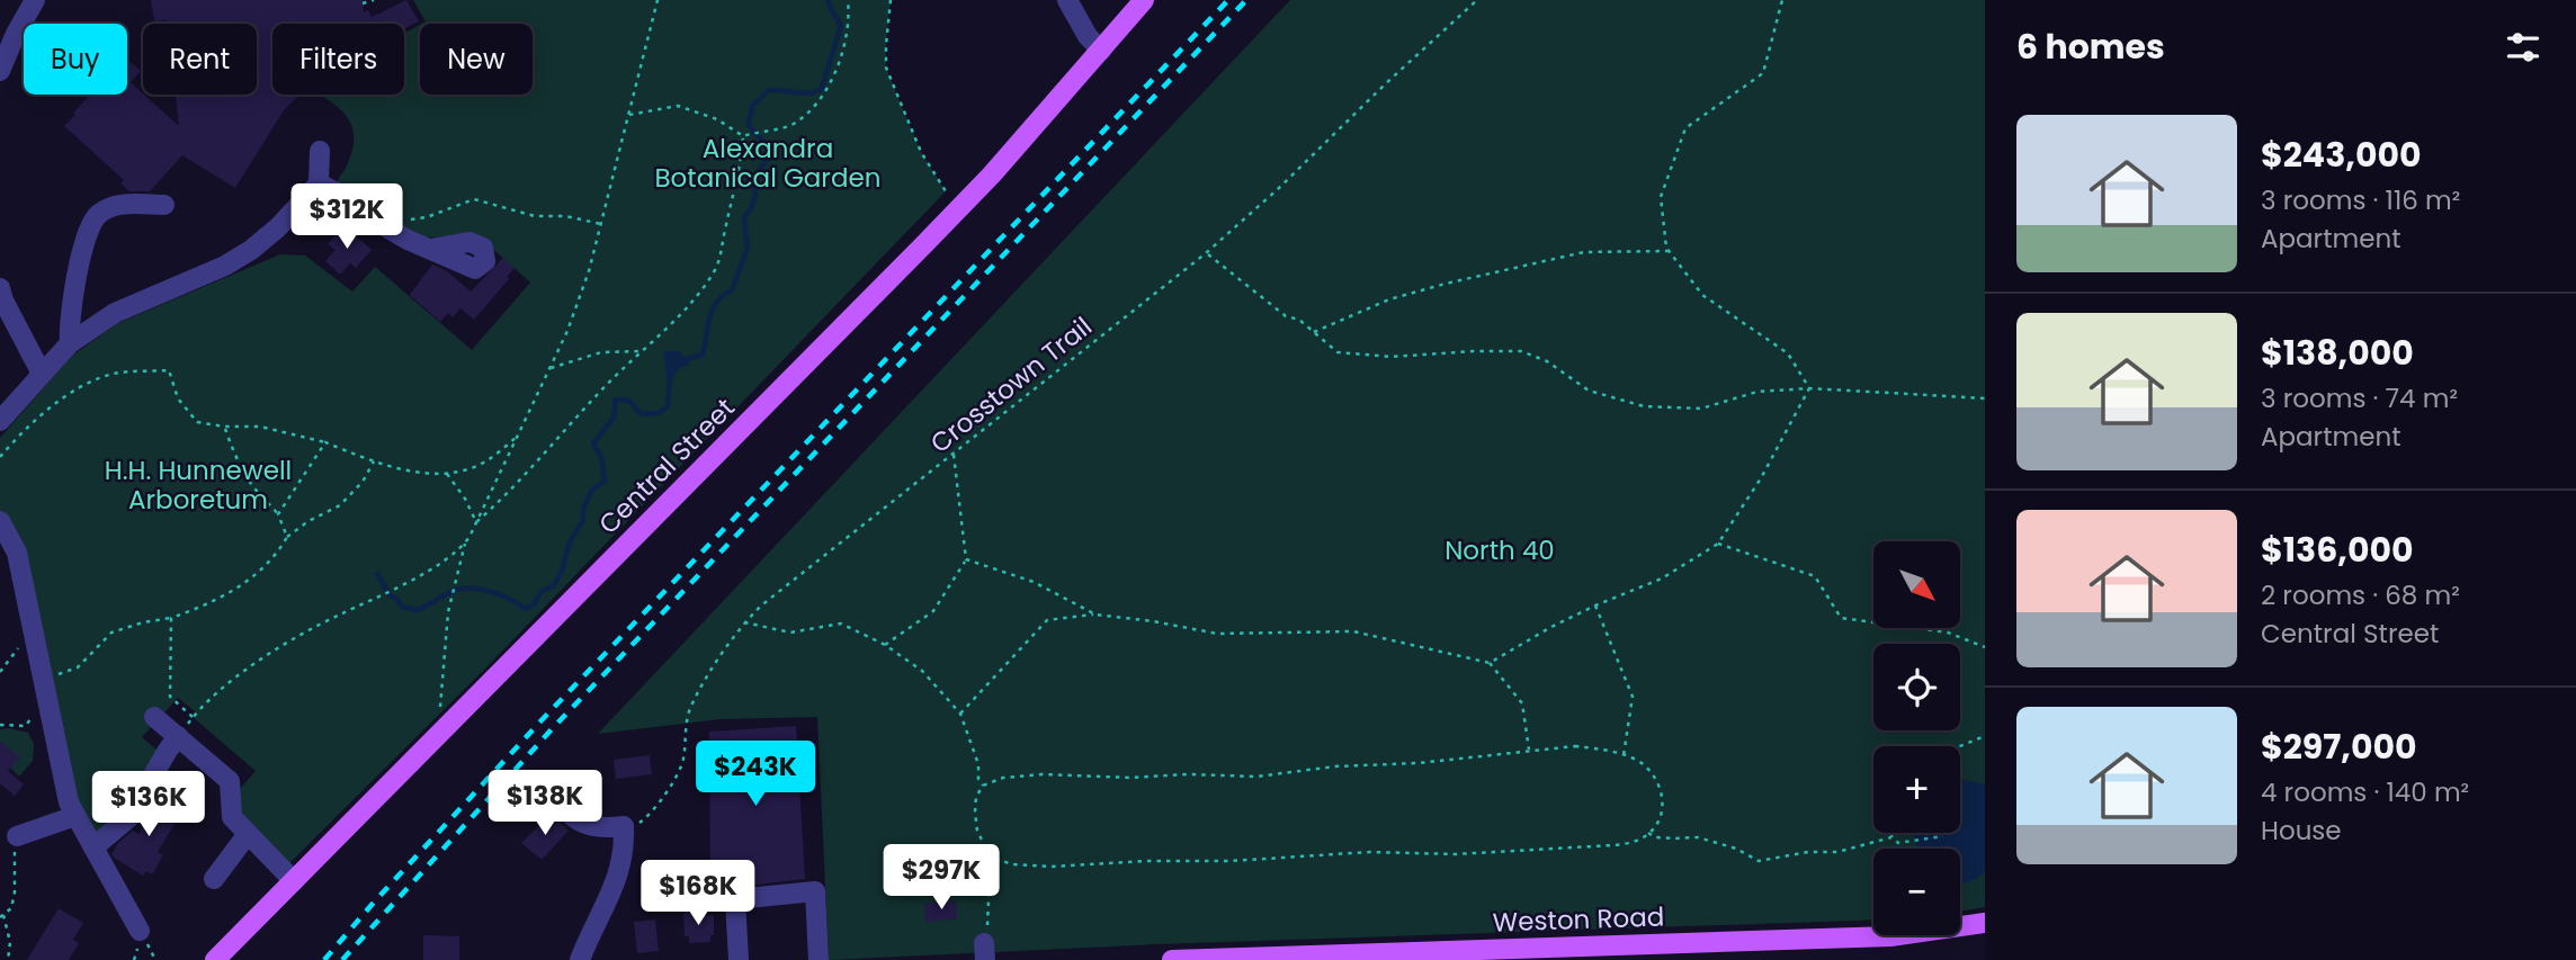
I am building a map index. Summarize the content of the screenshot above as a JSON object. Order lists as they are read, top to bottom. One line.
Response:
{"streets":{"main road":["Central Street","Weston Road"],"path":["Crosstown Trail"]},"parks":["Alexandra Botanical Garden","H.H. Hunnewell Arboretum","North 40"],"north":"bottom right","page":{"heading":"6 homes","chip":["Buy","Rent","Filters","New"],"list":[{"name":"$243,000","note":"3 rooms · 116 m² · Apartment"},{"name":"$138,000","note":"3 rooms · 74 m² · Apartment"},{"name":"$136,000","note":"2 rooms · 68 m² · Central Street"},{"name":"$297,000","note":"4 rooms · 140 m² · House"}],"price":["$312K","$243K","$138K","$136K","$297K","$168K"],"map_buttons":["+","−"]}}
